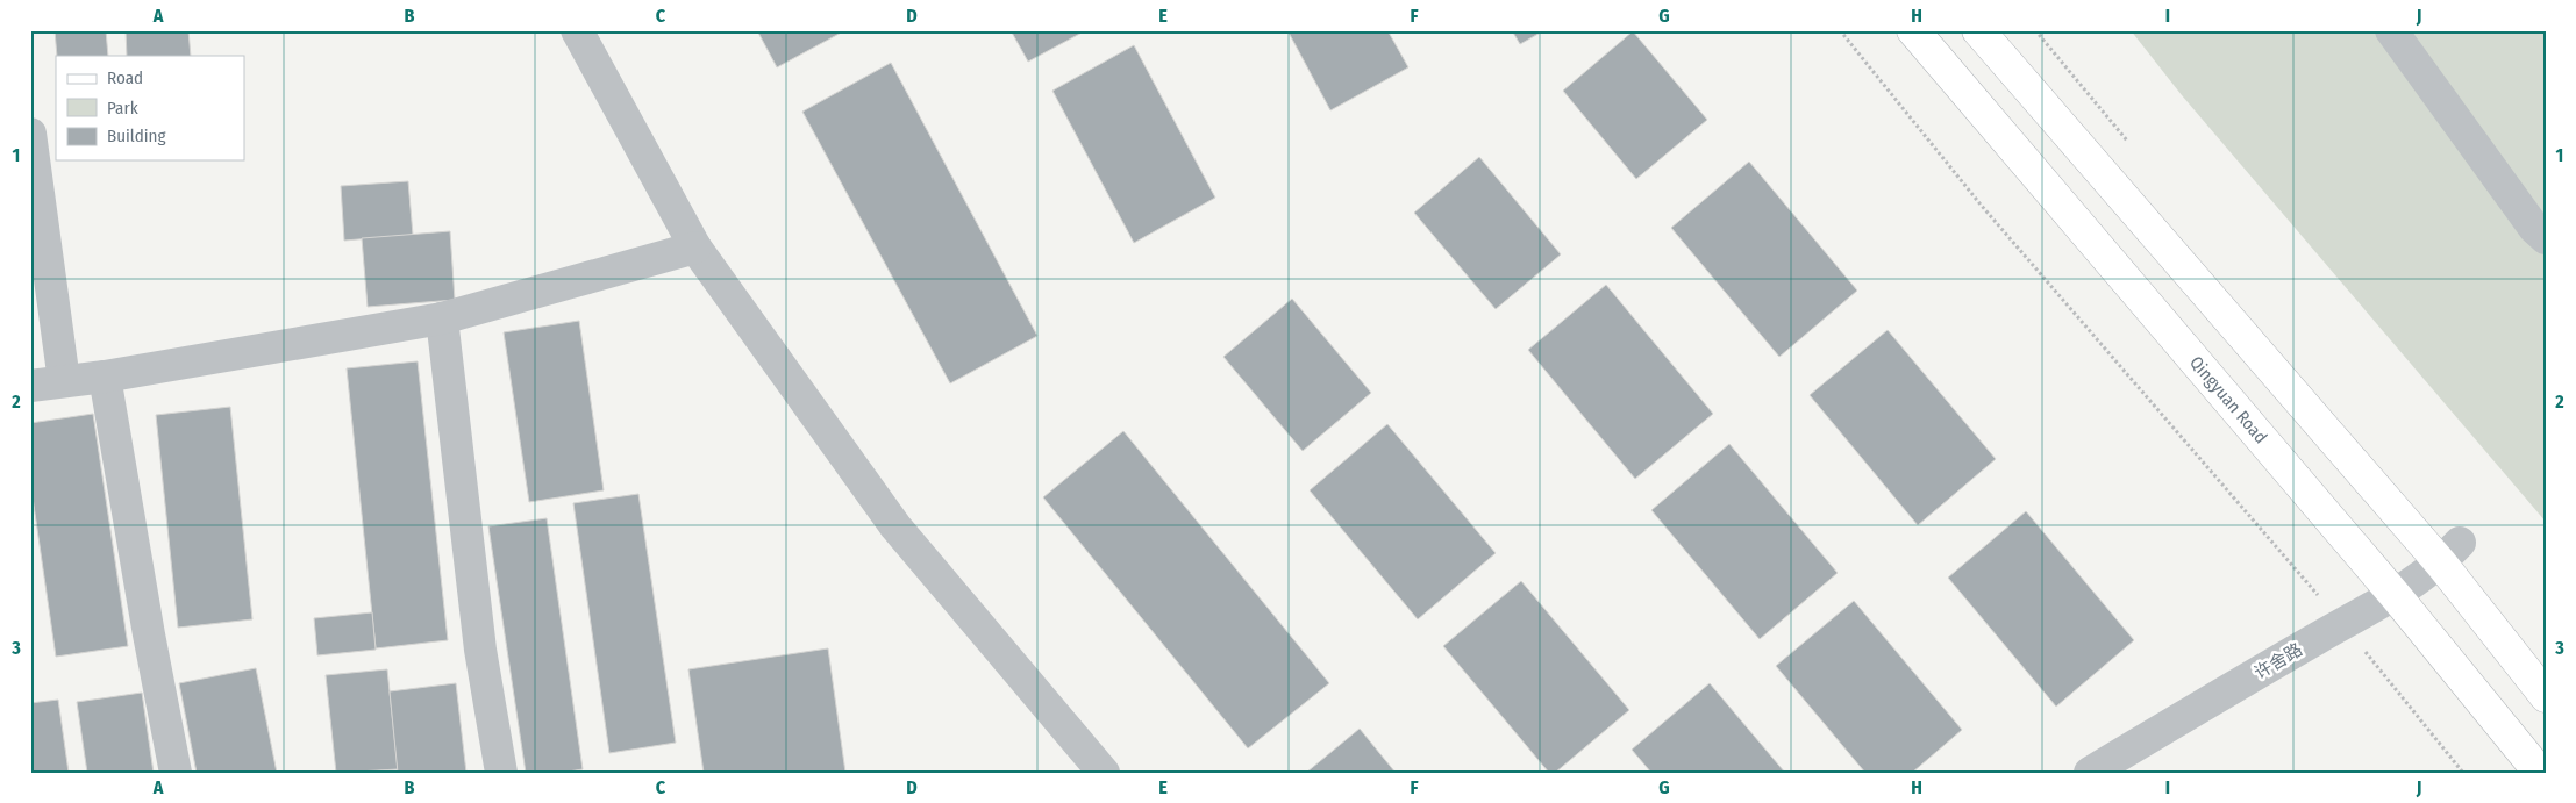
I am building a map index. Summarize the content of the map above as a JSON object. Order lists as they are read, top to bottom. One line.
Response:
{"streets":{"street":["Qingyuan Road","许舍路"]},"crossings":[["Qingyuan Road","许舍路"]],"legend":["Road","Park","Building"],"grid":{"columns":["A","B","C","D","E","F","G","H","I","J"],"rows":["1","2","3"]}}
